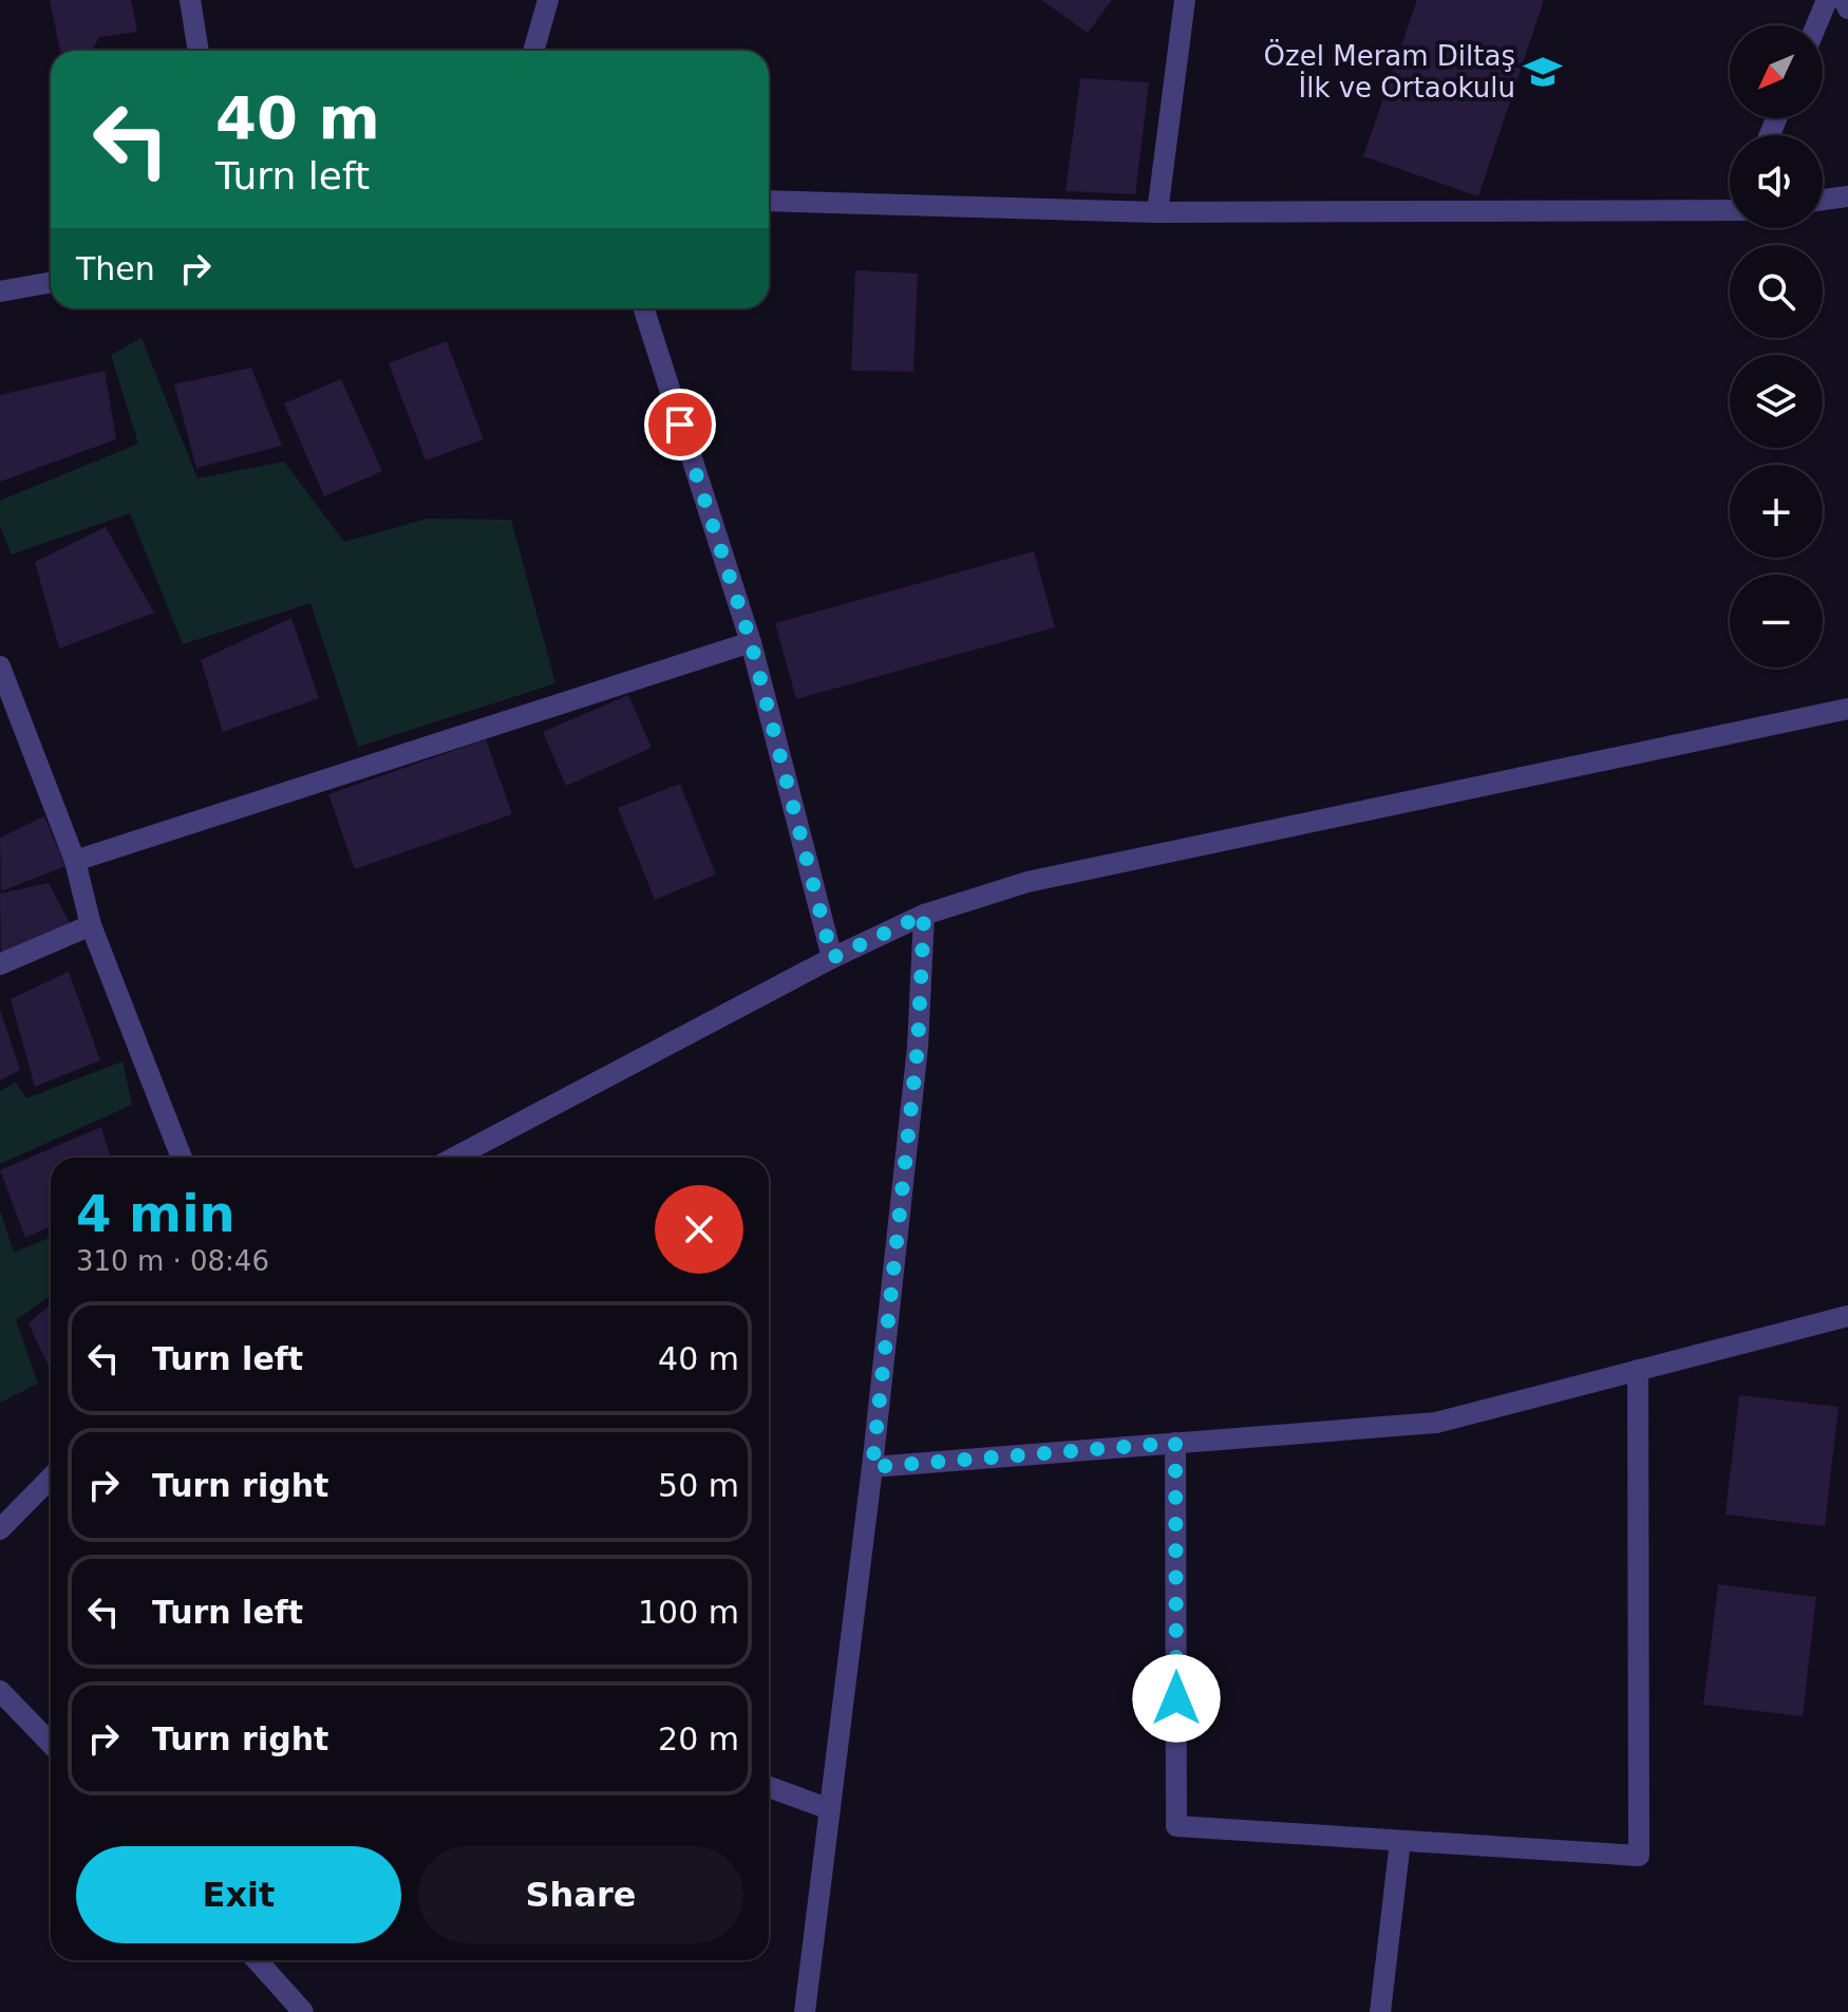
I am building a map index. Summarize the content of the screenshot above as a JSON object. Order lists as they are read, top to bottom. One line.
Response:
{"places":{"school or university":["Özel Meram Diltaş İlk ve Ortaokulu"]},"north":"bottom left","page":{"map_buttons":["+","−"],"turn":["40 m","Turn left"],"then":"Then","heading":["4 min","310 m · 08:46"],"list":[{"name":"Turn left","value":"40 m"},{"name":"Turn right","value":"50 m"},{"name":"Turn left","value":"100 m"},{"name":"Turn right","value":"20 m"}],"buttons":["Exit","Share"]}}
